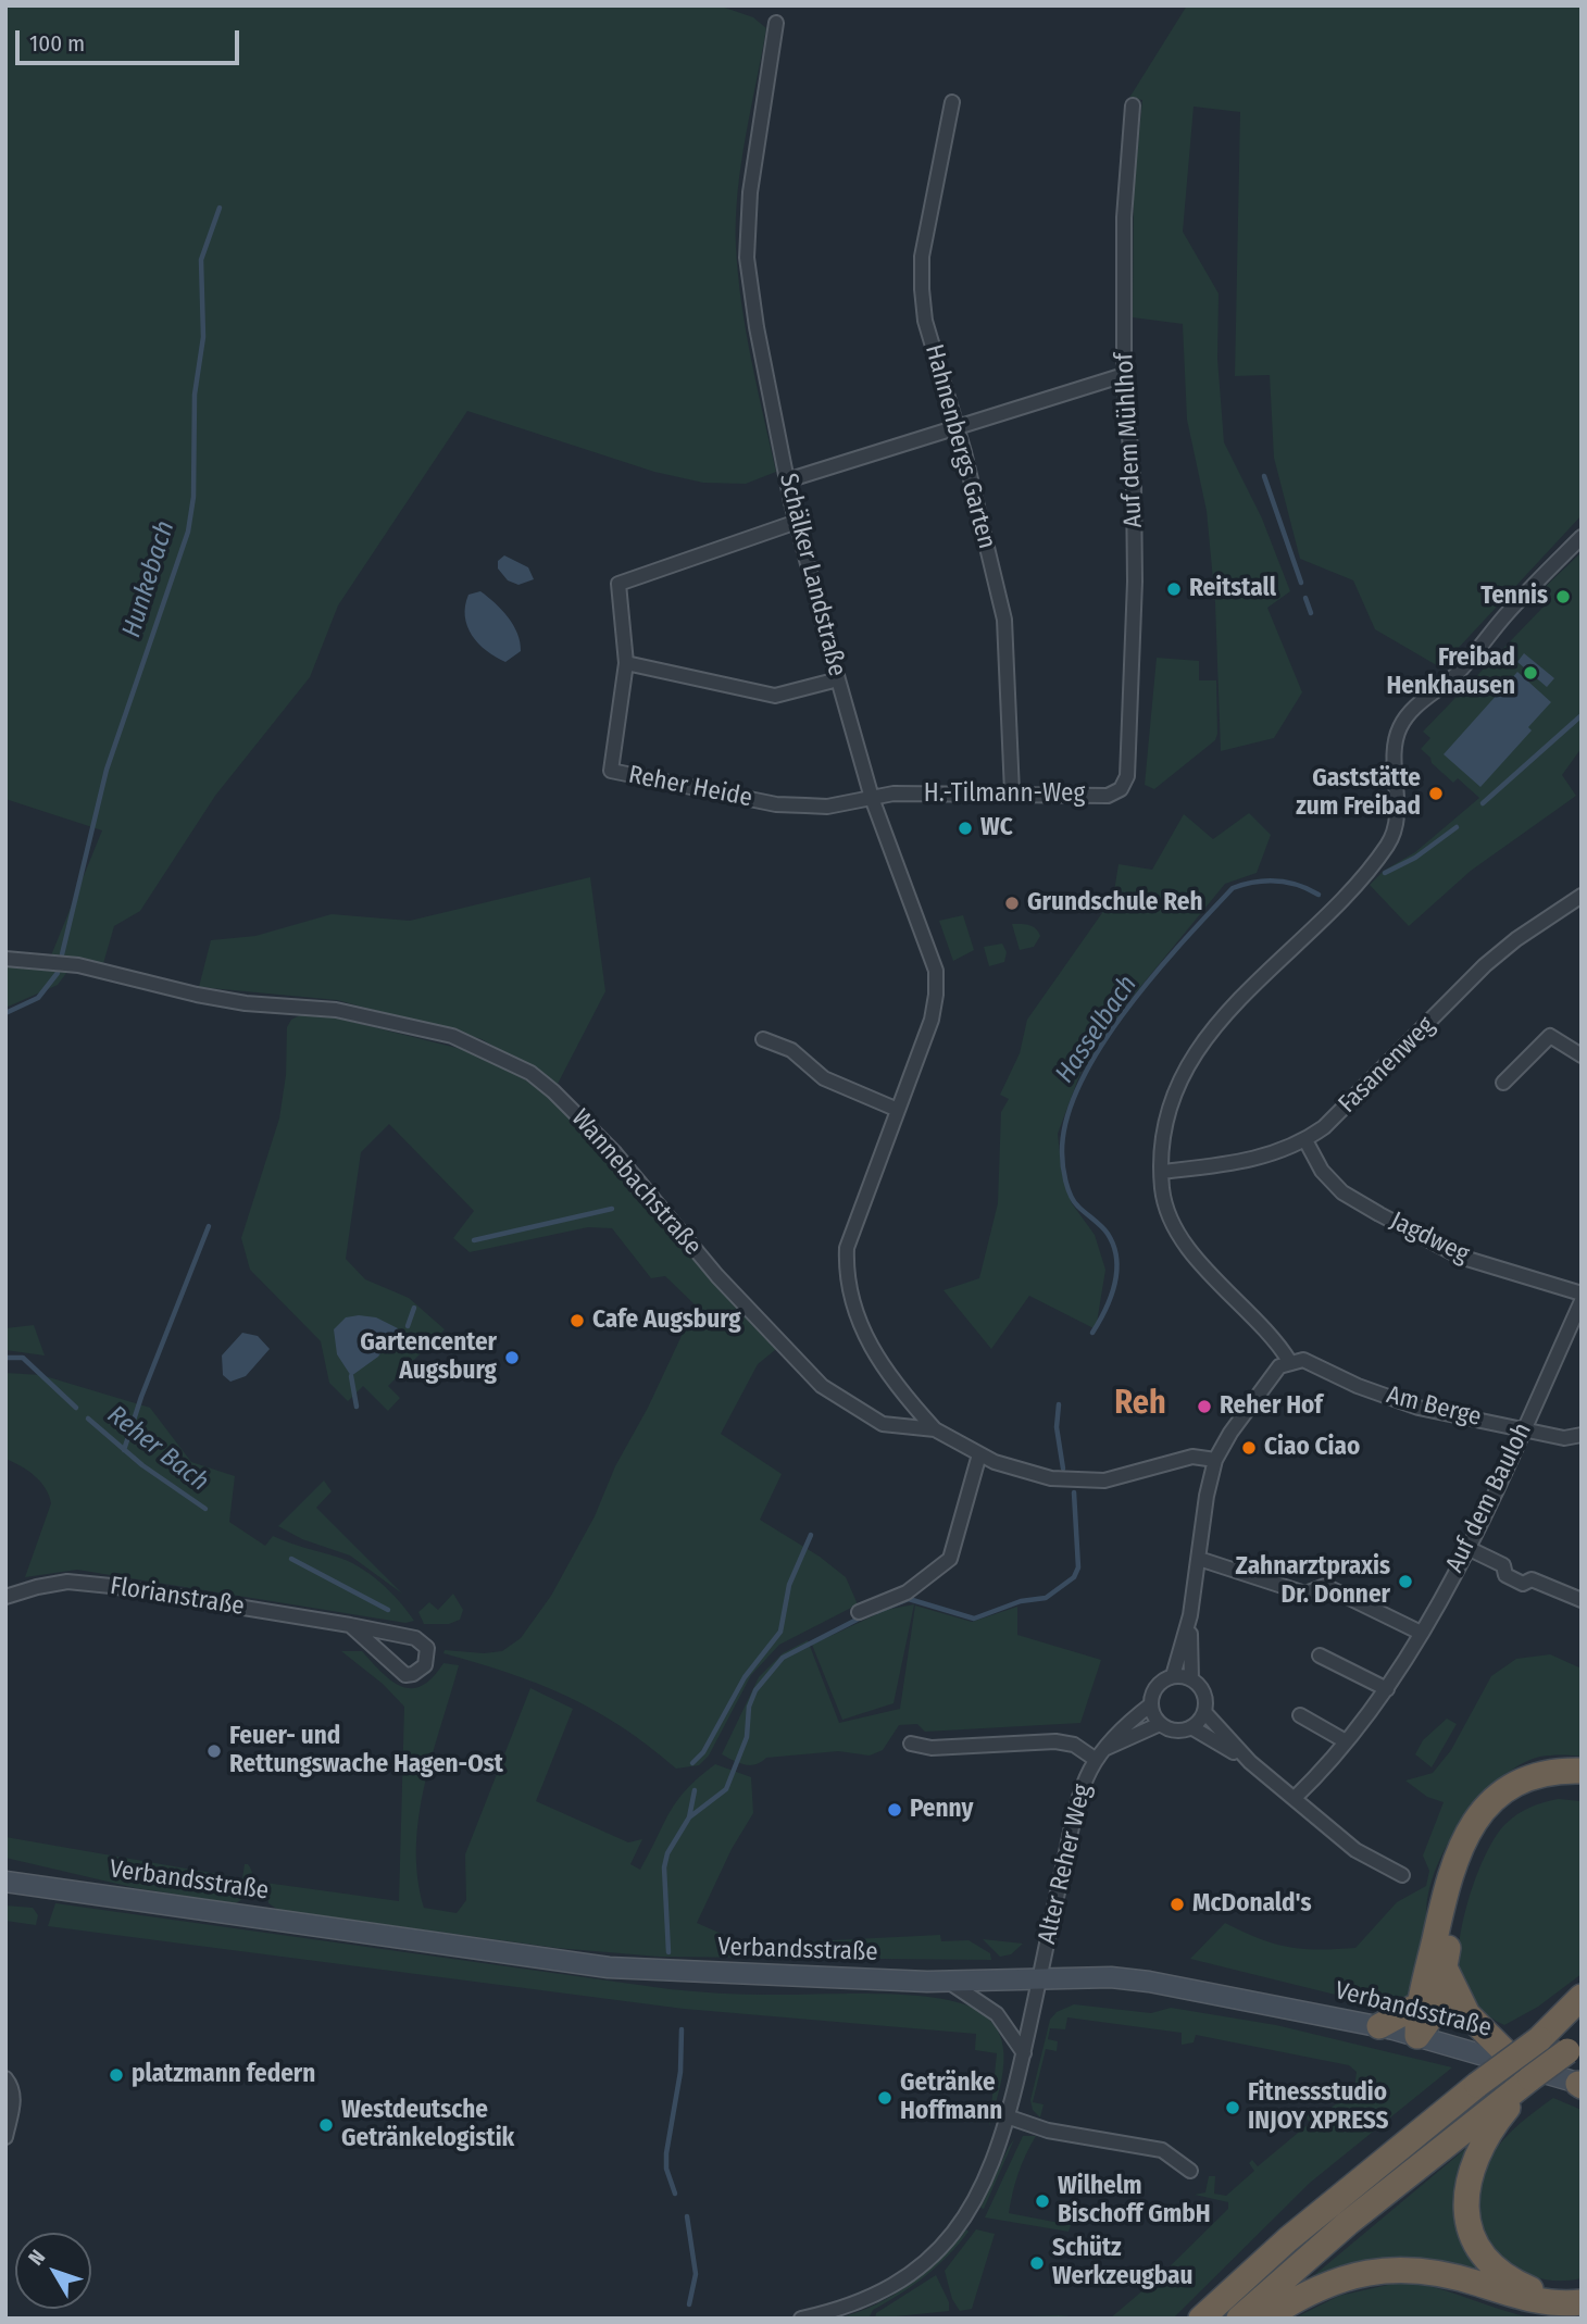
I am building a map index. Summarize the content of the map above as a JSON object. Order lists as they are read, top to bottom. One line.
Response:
{"streets":{"main road":["Verbandsstraße"],"street":["Auf dem Mühlhof","Hahnenbergs Garten","Schälker Landstraße","Reher Heide","H.-Tilmann-Weg","Fasanenweg","Wannebachstraße","Jagdweg","Am Berge","Auf dem Bauloh","Florianstraße","Alter Reher Weg"]},"crossings":[["Auf dem Mühlhof","H.-Tilmann-Weg"],["Hahnenbergs Garten","H.-Tilmann-Weg"],["Schälker Landstraße","Reher Heide"],["Schälker Landstraße","H.-Tilmann-Weg"],["Schälker Landstraße","Wannebachstraße"],["Reher Heide","H.-Tilmann-Weg"],["Fasanenweg","Jagdweg"],["Wannebachstraße","Alter Reher Weg"],["Am Berge","Auf dem Bauloh"],["Am Berge","Alter Reher Weg"],["Auf dem Bauloh","Alter Reher Weg"],["Alter Reher Weg","Verbandsstraße"]],"districts":["Reh"],"water":["Hunkebach","Hasselbach","Reher Bach"],"places":["Reitstall","Tennis","Freibad Henkhausen","Gaststätte zum Freibad","WC","Grundschule Reh","Cafe Augsburg","Gartencenter Augsburg","Reher Hof","Ciao Ciao","Zahnarztpraxis Dr. Donner","Feuer- und Rettungswache Hagen-Ost","Penny","McDonald's","platzmann federn","Getränke Hoffmann","Fitnessstudio INJOY XPRESS","Westdeutsche Getränkelogistik","Wilhelm Bischoff GmbH","Schütz Werkzeugbau"],"scale_bar":"100 m","north":"top left"}
